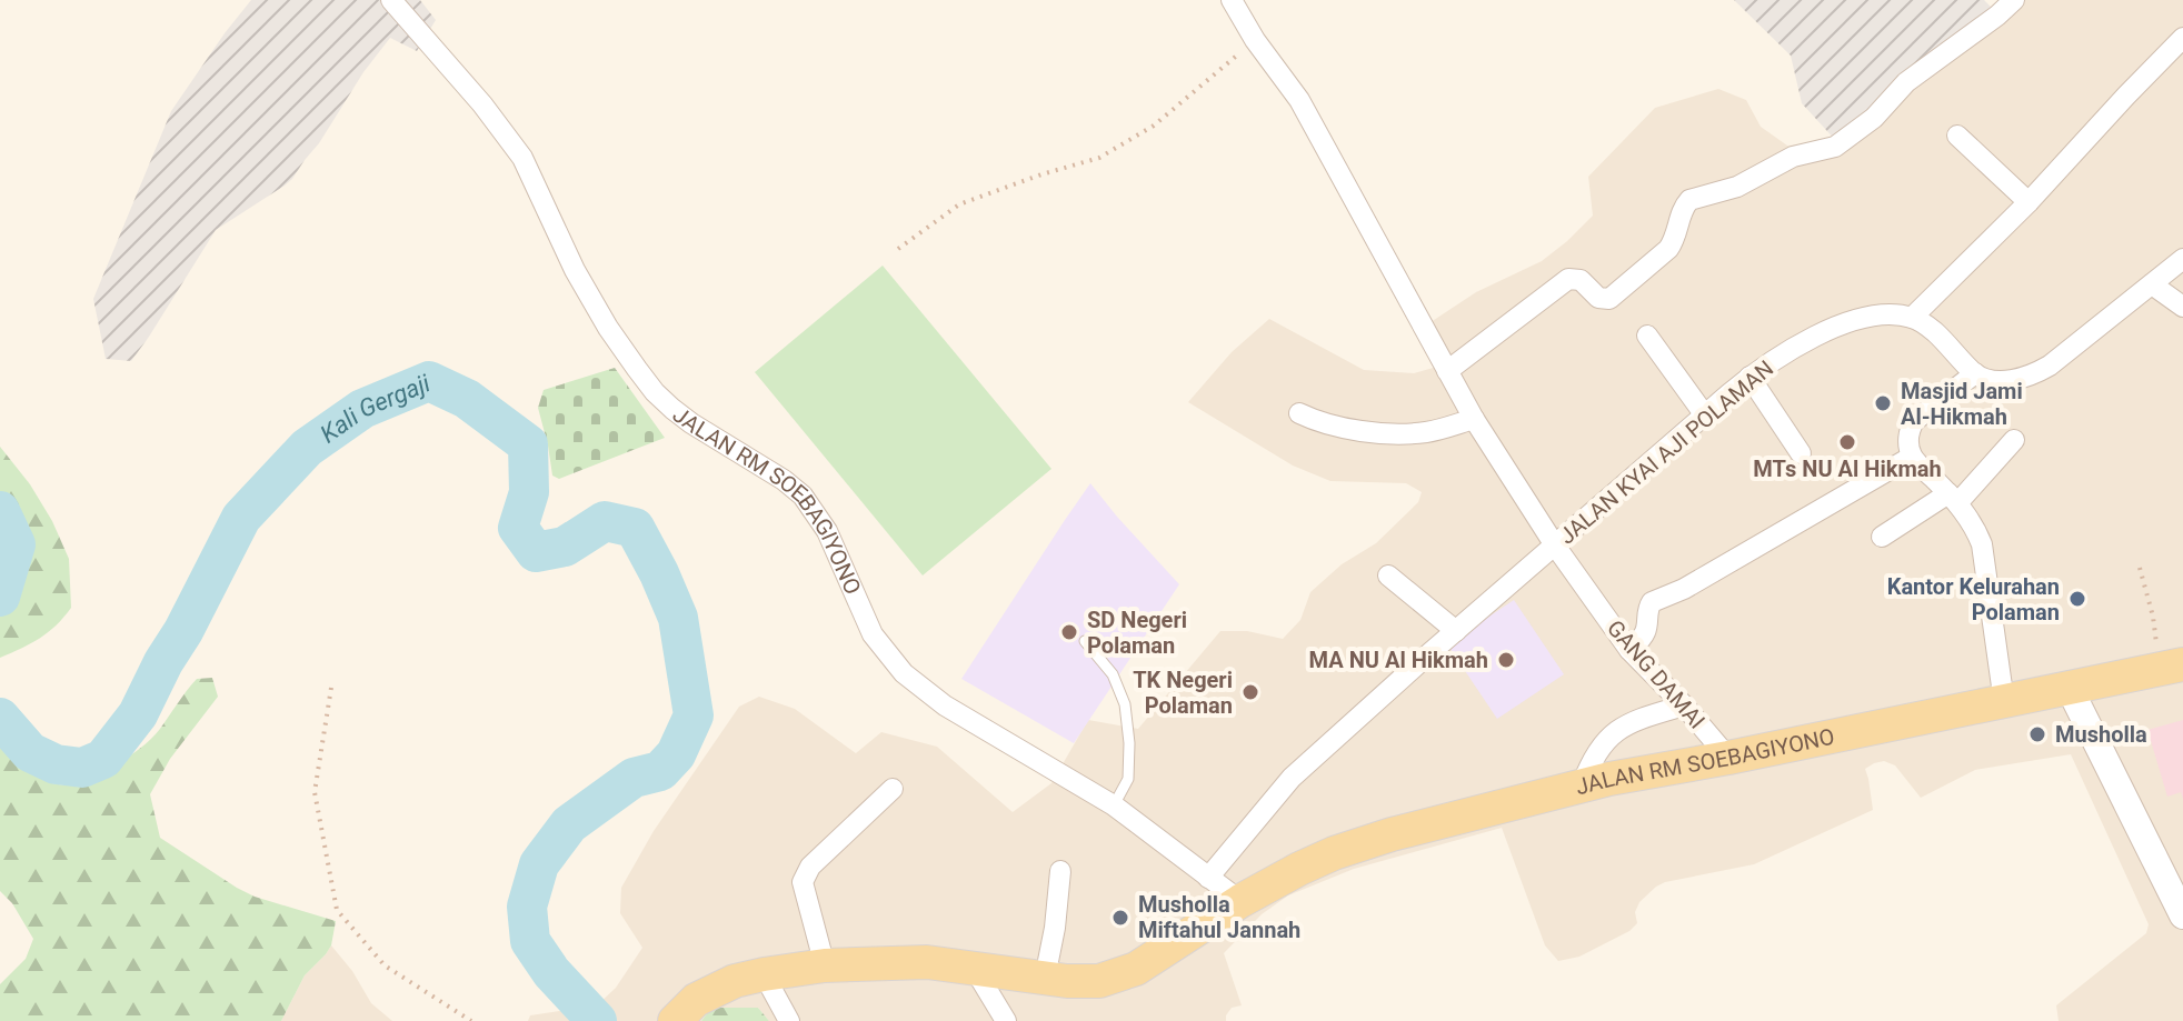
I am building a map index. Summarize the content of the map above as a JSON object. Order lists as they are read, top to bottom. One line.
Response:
{"streets":{"main road":["JALAN RM SOEBAGIYONO"],"street":["JALAN KYAI AJI POLAMAN","GANG DAMAI"]},"crossings":[["JALAN KYAI AJI POLAMAN","JALAN RM SOEBAGIYONO"],["JALAN KYAI AJI POLAMAN","GANG DAMAI"],["JALAN RM SOEBAGIYONO","GANG DAMAI"]],"water":["Kali Gergaji"],"places":["Masjid Jami Al-Hikmah","MTs NU Al Hikmah","Kantor Kelurahan Polaman","SD Negeri Polaman","MA NU Al Hikmah","TK Negeri Polaman","Musholla","Musholla Miftahul Jannah"]}
